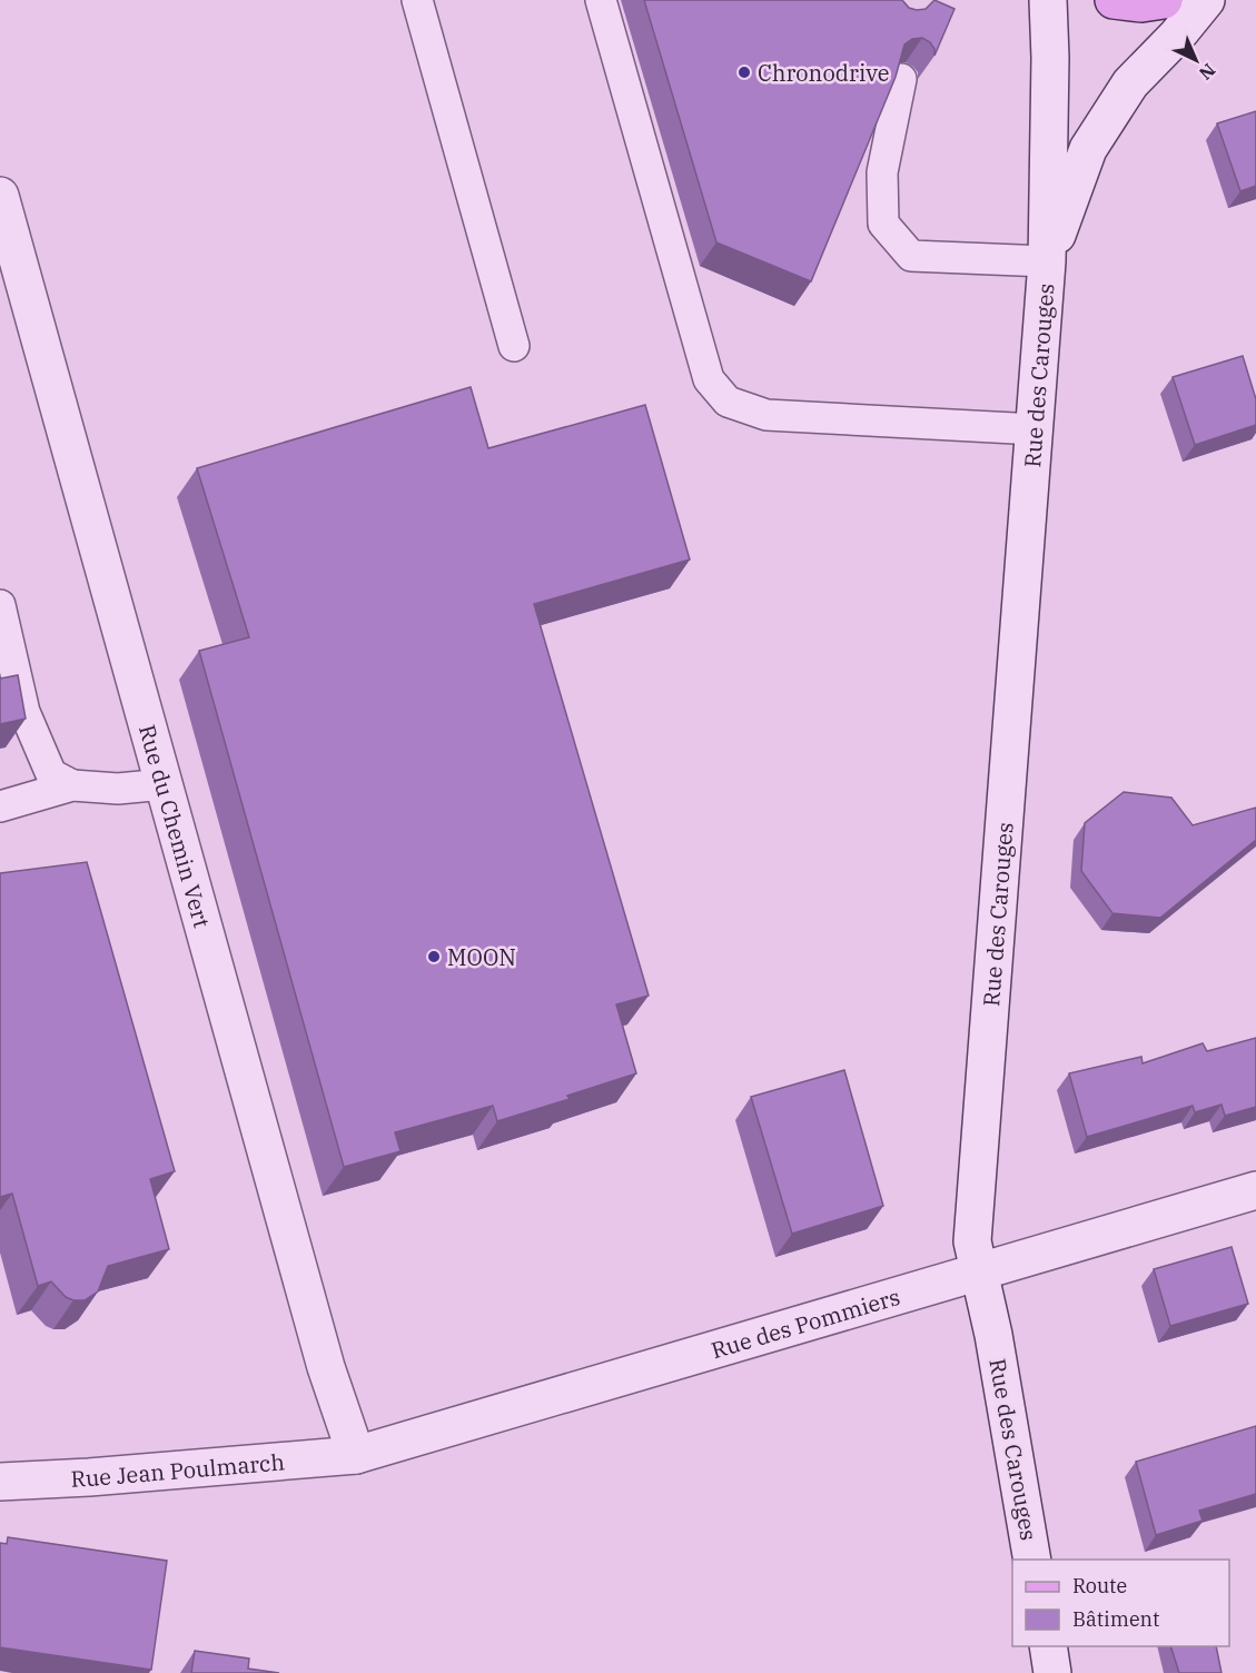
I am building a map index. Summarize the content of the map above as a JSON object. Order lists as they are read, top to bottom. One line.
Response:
{"streets":{"street":["Rue des Carouges","Rue du Chemin Vert","Rue des Pommiers","Rue Jean Poulmarch"]},"crossings":[["Rue des Carouges","Rue des Pommiers"],["Rue du Chemin Vert","Rue des Pommiers"],["Rue du Chemin Vert","Rue Jean Poulmarch"],["Rue des Pommiers","Rue Jean Poulmarch"]],"places":["Chronodrive","MOON"],"legend":["Route","Bâtiment"],"north":"bottom right"}
